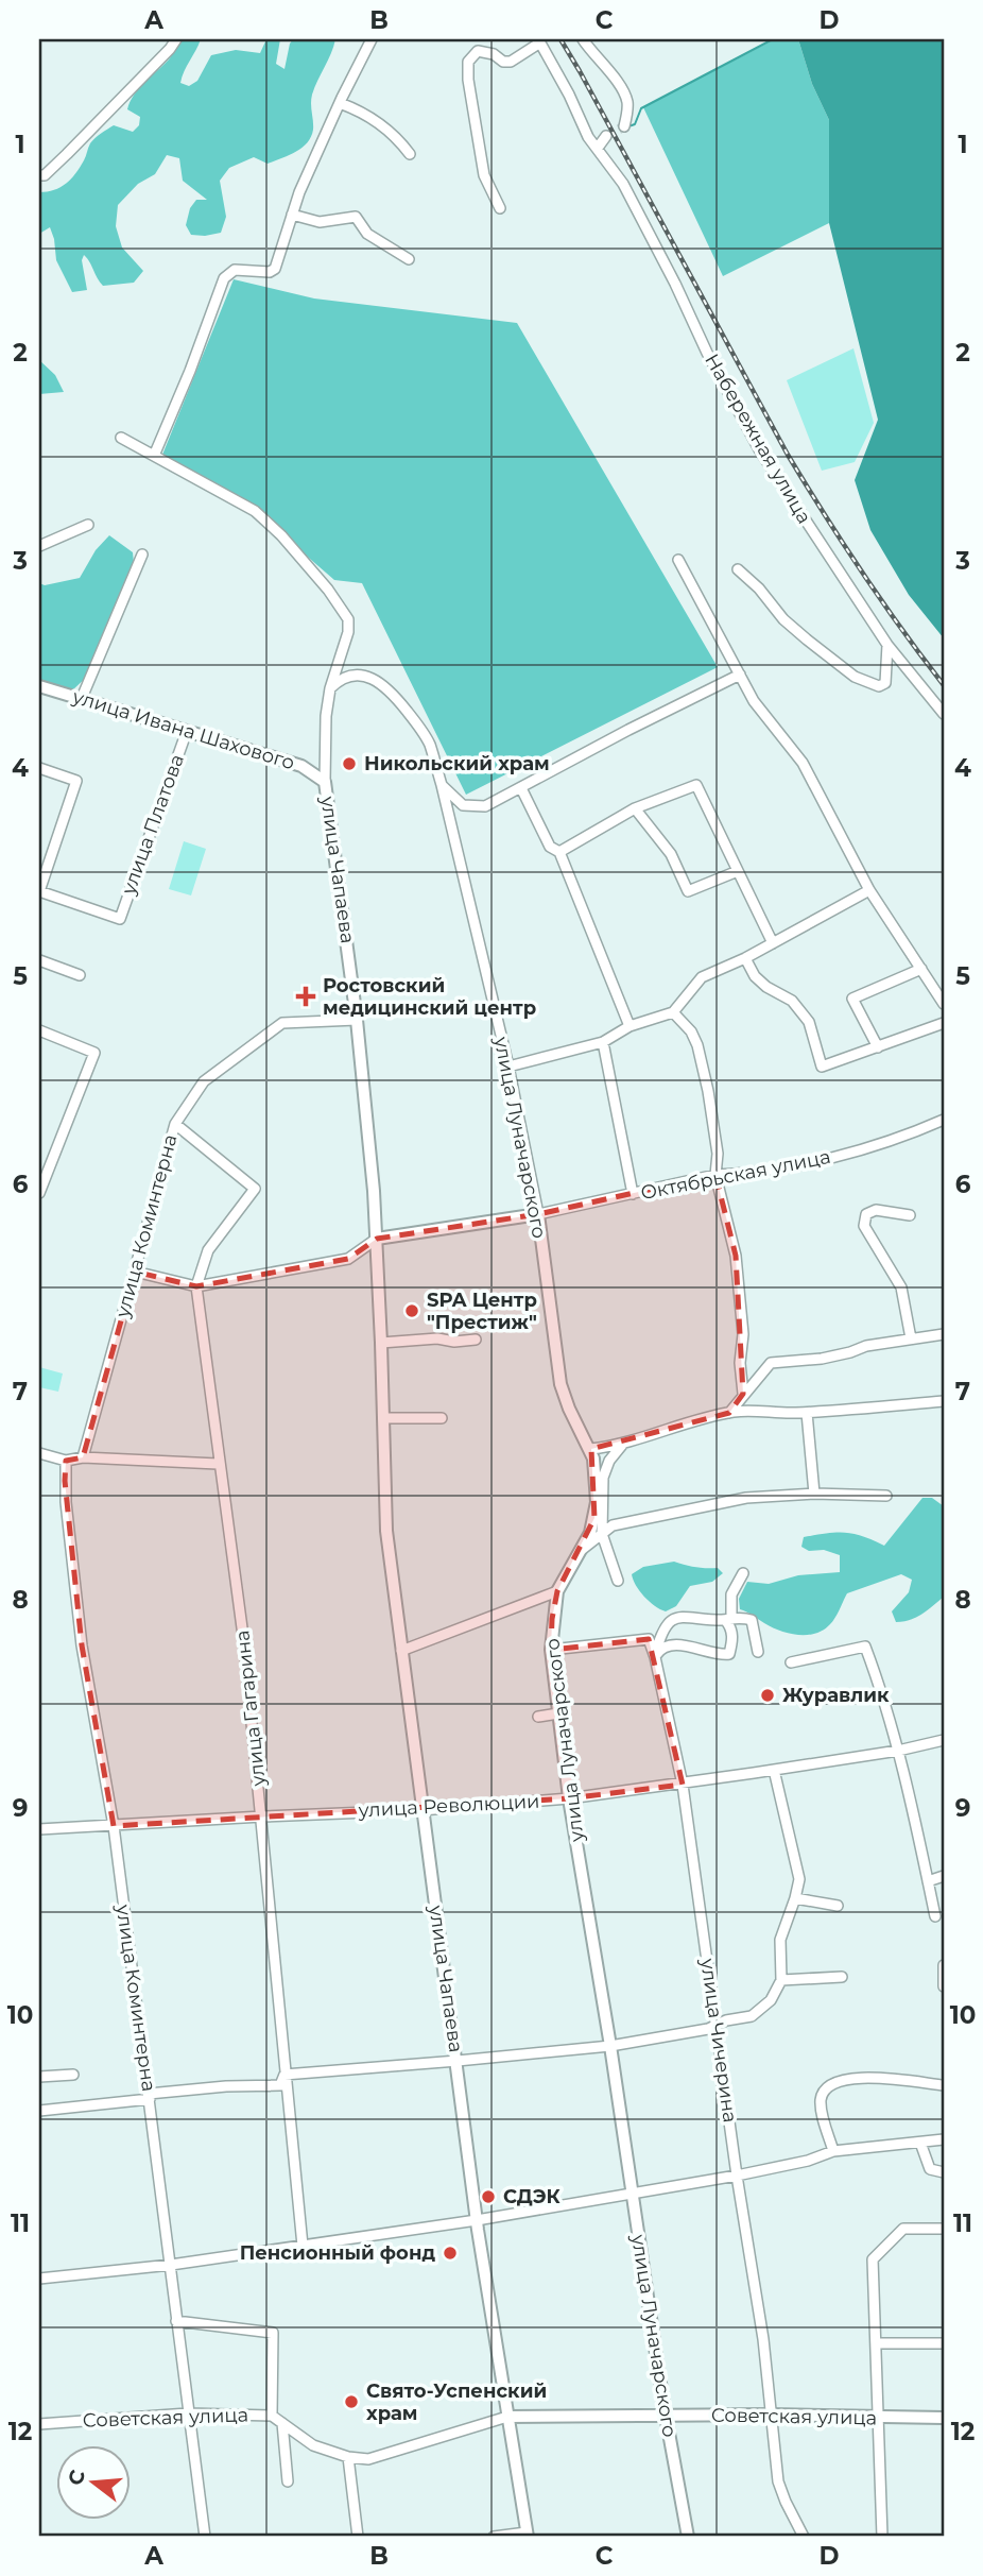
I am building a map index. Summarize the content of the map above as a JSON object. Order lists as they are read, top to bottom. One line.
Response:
{"streets":{"main road":["улица Ивана Шахового","улица Чапаева","улица Луначарского","Октябрьская улица","Советская улица"],"street":["Набережная улица","улица Платова","улица Коминтерна","улица Гагарина","улица Революции","улица Чичерина"]},"crossings":[["улица Ивана Шахового","улица Платова"],["улица Ивана Шахового","улица Чапаева"],["улица Чапаева","улица Луначарского"],["улица Чапаева","Октябрьская улица"],["улица Чапаева","улица Коминтерна"],["улица Чапаева","улица Революции"],["улица Чапаева","Советская улица"],["улица Луначарского","Октябрьская улица"],["улица Луначарского","улица Революции"],["улица Луначарского","Советская улица"],["Октябрьская улица","улица Коминтерна"],["Октябрьская улица","улица Гагарина"],["улица Коминтерна","улица Гагарина"],["улица Коминтерна","улица Революции"],["улица Коминтерна","Советская улица"],["улица Гагарина","улица Революции"],["улица Революции","улица Чичерина"],["улица Чичерина","Советская улица"]],"places":{"other":["Никольский храм","SPA Центр \"Престиж\"","Журавлик","СДЭК","Пенсионный фонд","Свято-Успенский храм"],"health":["Ростовский медицинский центр"]},"north":"left","grid":{"columns":["A","B","C","D"],"rows":["1","2","3","4","5","6","7","8","9","10","11","12"]}}
